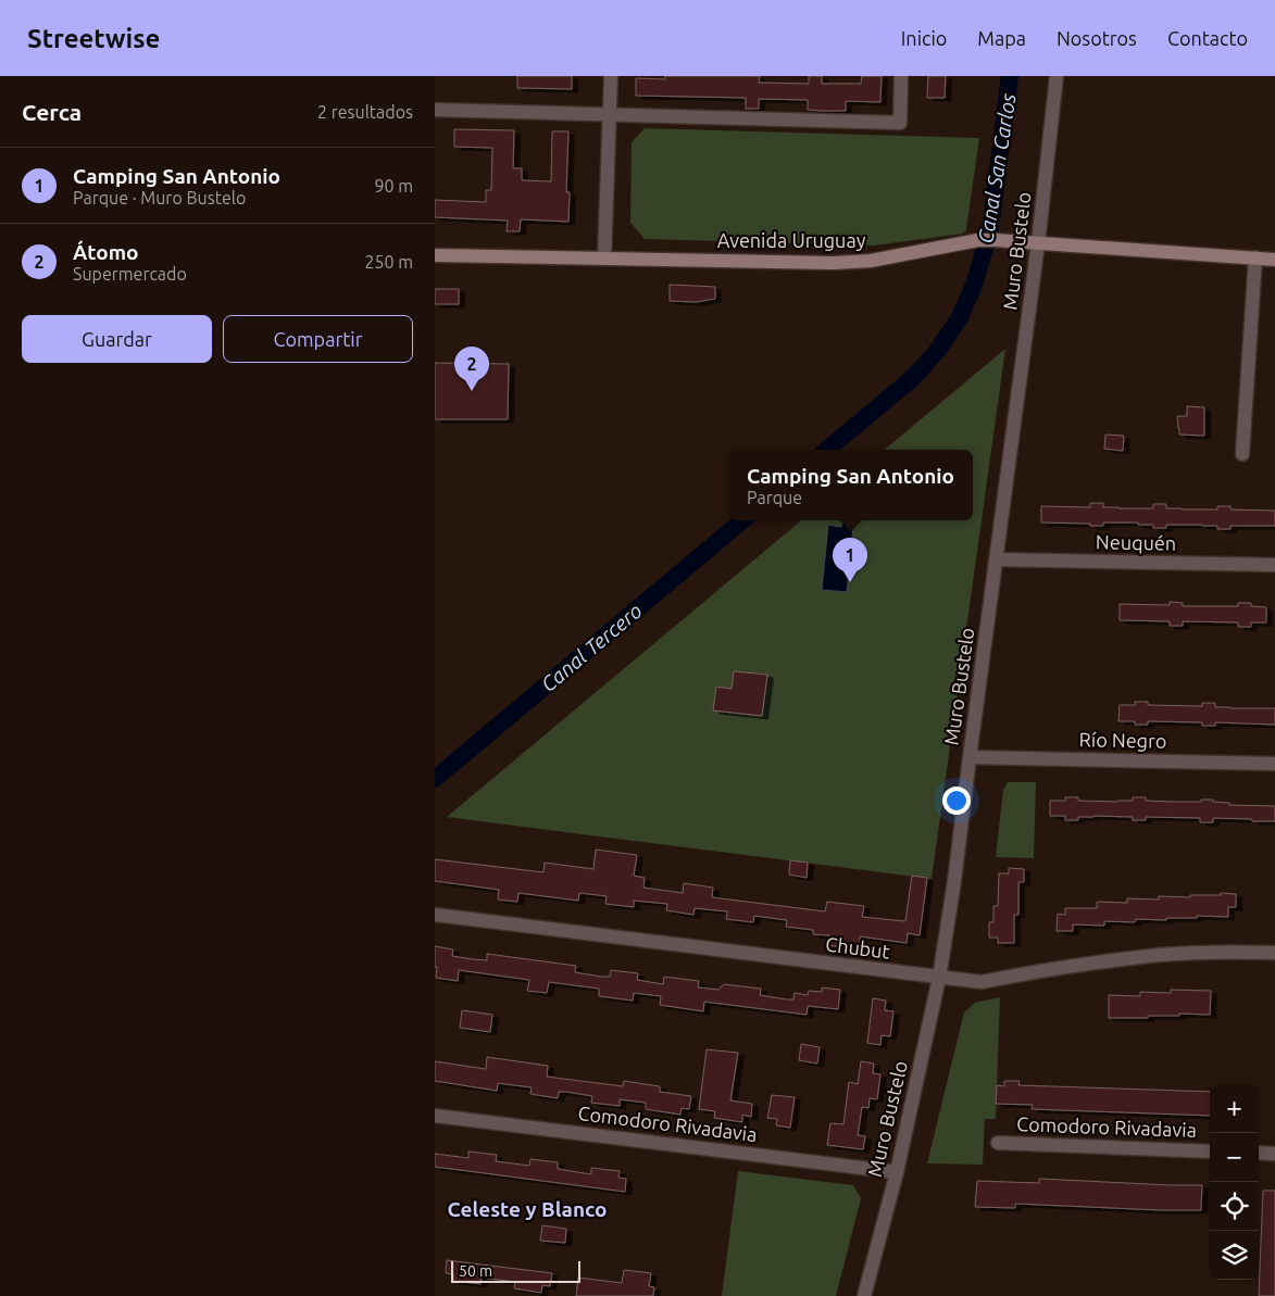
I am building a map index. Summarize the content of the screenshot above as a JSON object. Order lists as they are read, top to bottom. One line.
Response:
{"streets":{"main road":["Avenida Uruguay"],"street":["Muro Bustelo","Neuquén","Río Negro","Chubut","Comodoro Rivadavia"]},"crossings":[["Avenida Uruguay","Muro Bustelo"],["Muro Bustelo","Neuquén"],["Muro Bustelo","Río Negro"],["Muro Bustelo","Chubut"],["Muro Bustelo","Comodoro Rivadavia"]],"districts":["Celeste y Blanco"],"water":["Canal San Carlos","Canal Tercero"],"scale_bar":"50 m","page":{"header":"Streetwise","nav":["Inicio","Mapa","Nosotros","Contacto"],"heading":["Cerca","2 resultados"],"list":[{"mark":"1","name":"Camping San Antonio","note":"Parque · Muro Bustelo","value":"90 m"},{"mark":"2","name":"Átomo","note":"Supermercado","value":"250 m"}],"buttons":["Guardar","Compartir"],"pins":["2","1"],"popup":["Camping San Antonio","Parque"],"map_buttons":["+","−"],"scale":"50 m"}}
